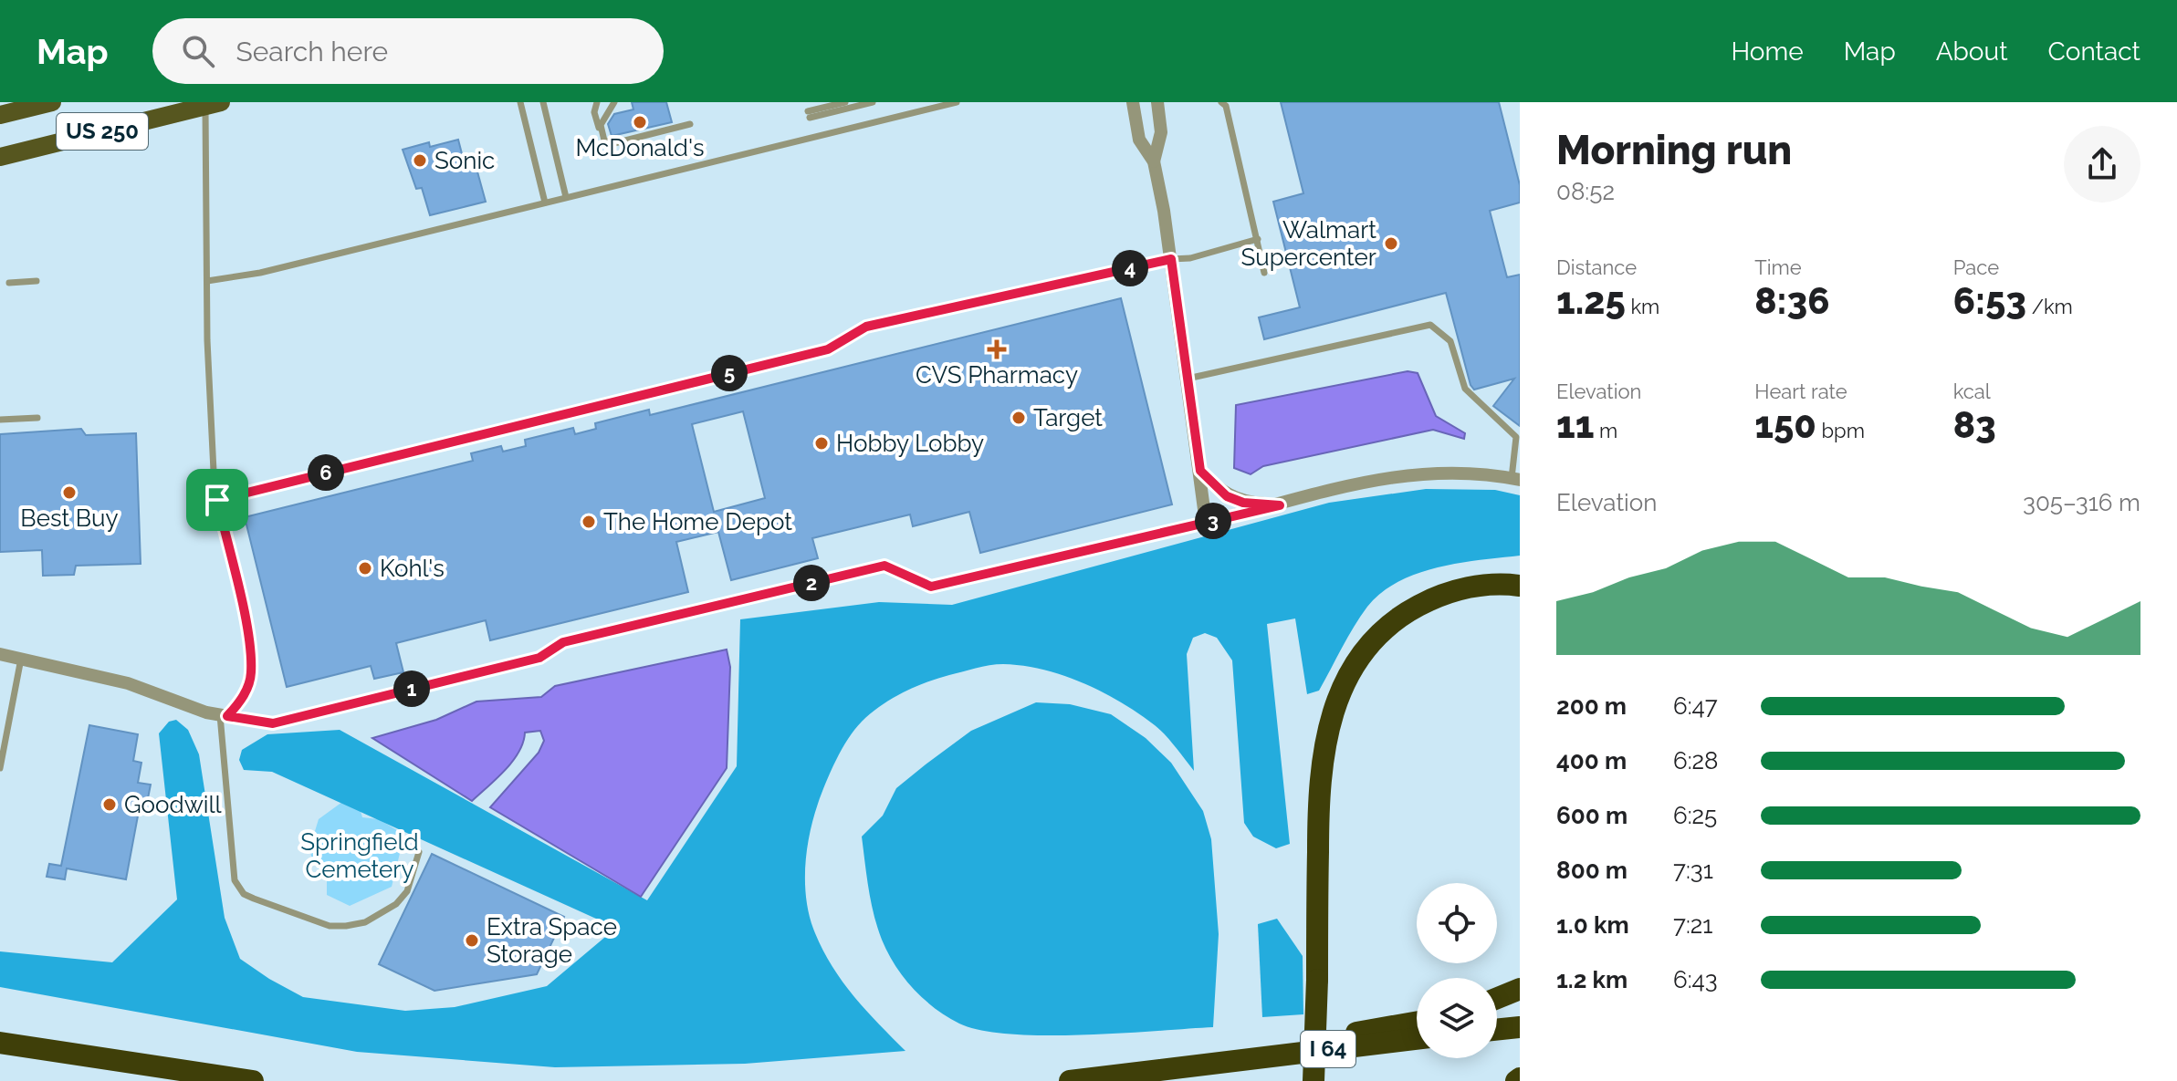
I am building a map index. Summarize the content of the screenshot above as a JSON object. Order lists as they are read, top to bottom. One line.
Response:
{"streets":{"highway":["I 64"],"main road":["US 250"]},"parks":["Springfield Cemetery"],"places":{"other":["McDonald's","Sonic","Walmart Supercenter","Target","Hobby Lobby","Best Buy","The Home Depot","Kohl's","Goodwill","Extra Space Storage"],"health":["CVS Pharmacy"]},"page":{"header":"Map","search":"Search here","nav":["Home","Map","About","Contact"],"heading":["Morning run","08:52"],"stats":[["Distance","1.25 km"],["Time","8:36"],["Pace","6:53 /km"],["Elevation","11 m"],["Heart rate","150 bpm"],["kcal","83"]],"pins":["4","5","6","3","2","1"],"chart":["Elevation","305–316 m"],"list":[{"name":"200 m","note":"6:47"},{"name":"400 m","note":"6:28"},{"name":"600 m","note":"6:25"},{"name":"800 m","note":"7:31"},{"name":"1.0 km","note":"7:21"},{"name":"1.2 km","note":"6:43"}]}}
